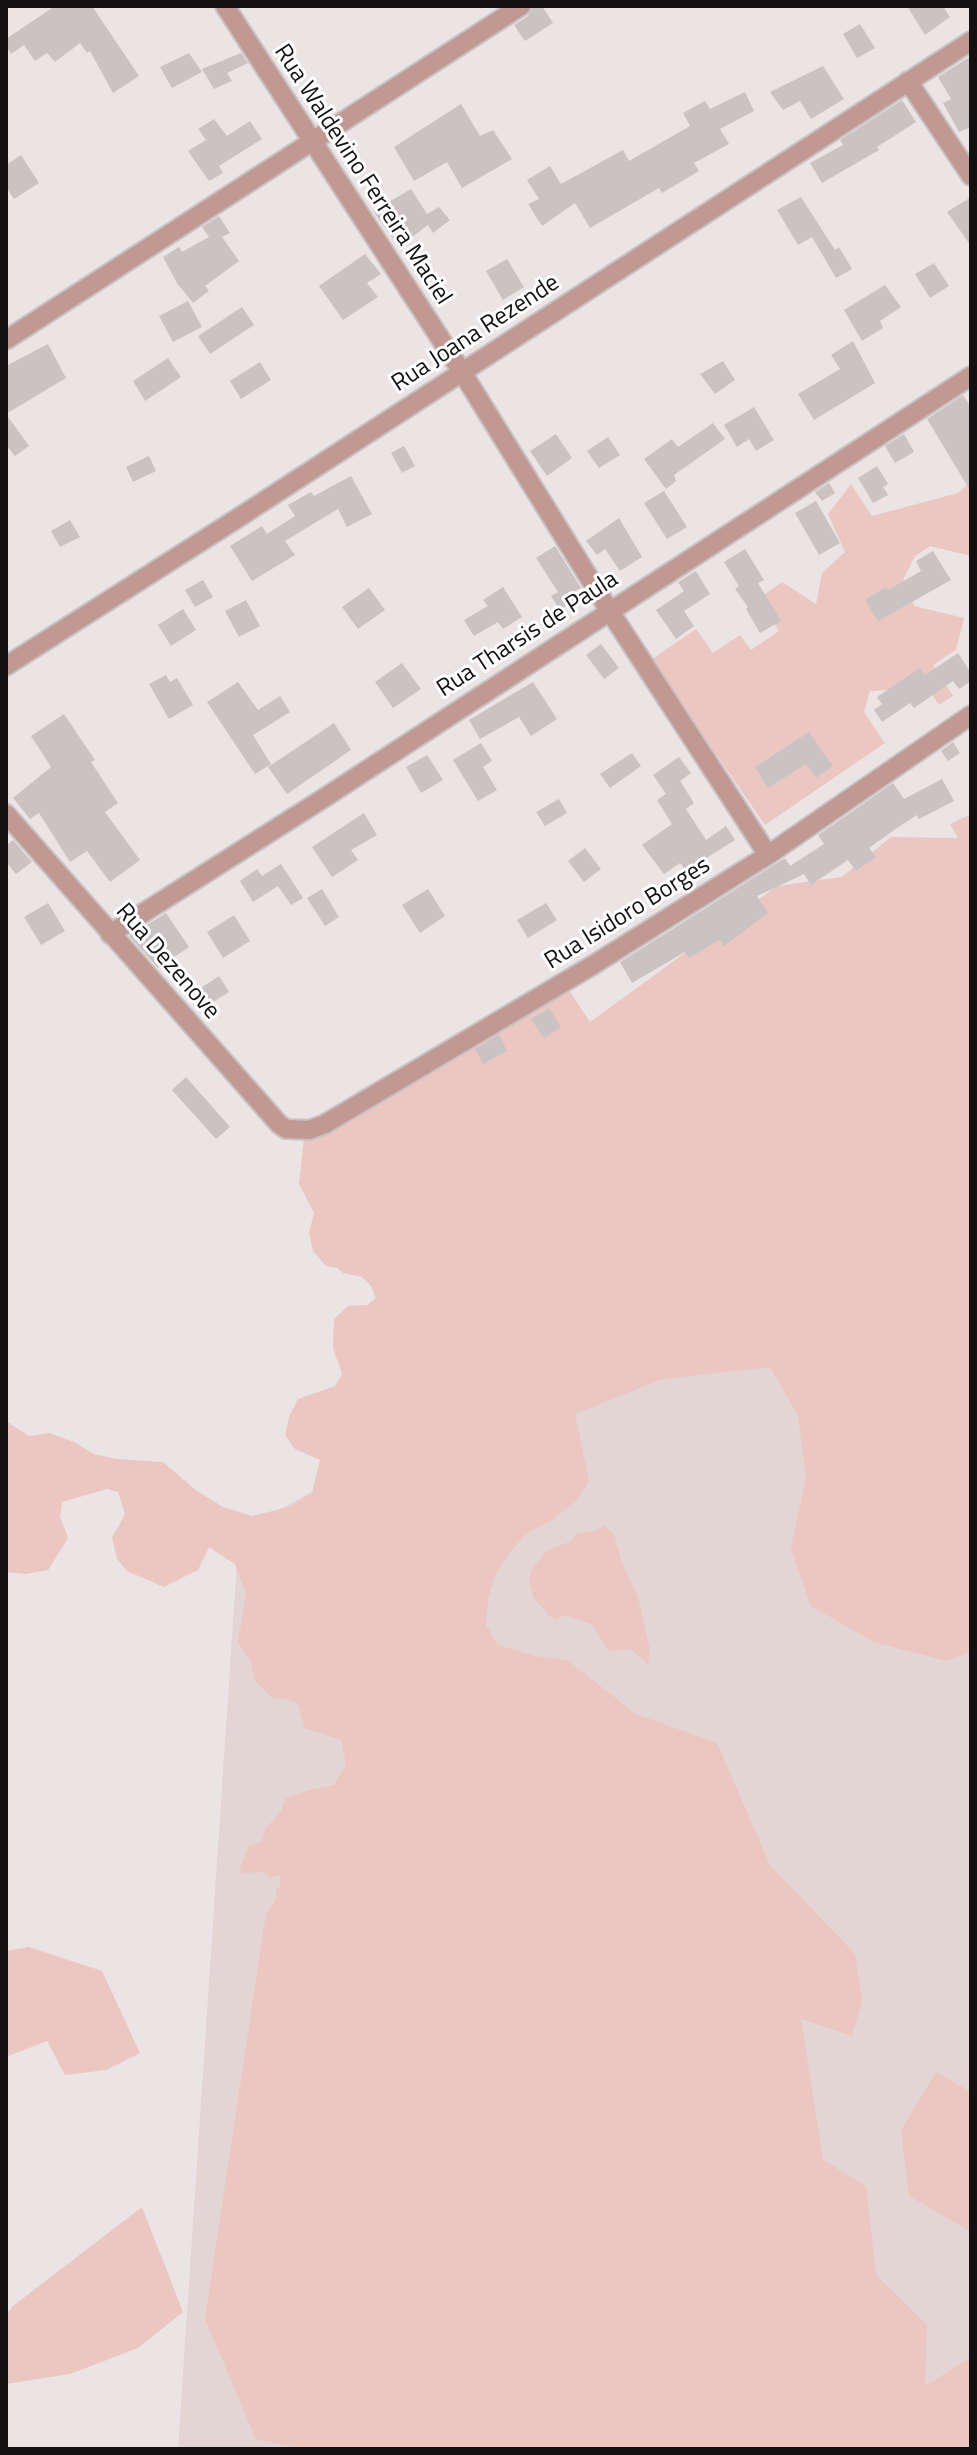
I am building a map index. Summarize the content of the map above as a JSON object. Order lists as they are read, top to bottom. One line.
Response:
{"streets":{"street":["Rua Waldevino Ferreira Maciel","Rua Joana Rezende","Rua Tharsis de Paula","Rua Isidoro Borges","Rua Dezenove"]},"crossings":[["Rua Waldevino Ferreira Maciel","Rua Joana Rezende"],["Rua Waldevino Ferreira Maciel","Rua Tharsis de Paula"],["Rua Waldevino Ferreira Maciel","Rua Isidoro Borges"],["Rua Tharsis de Paula","Rua Dezenove"],["Rua Isidoro Borges","Rua Dezenove"]]}
